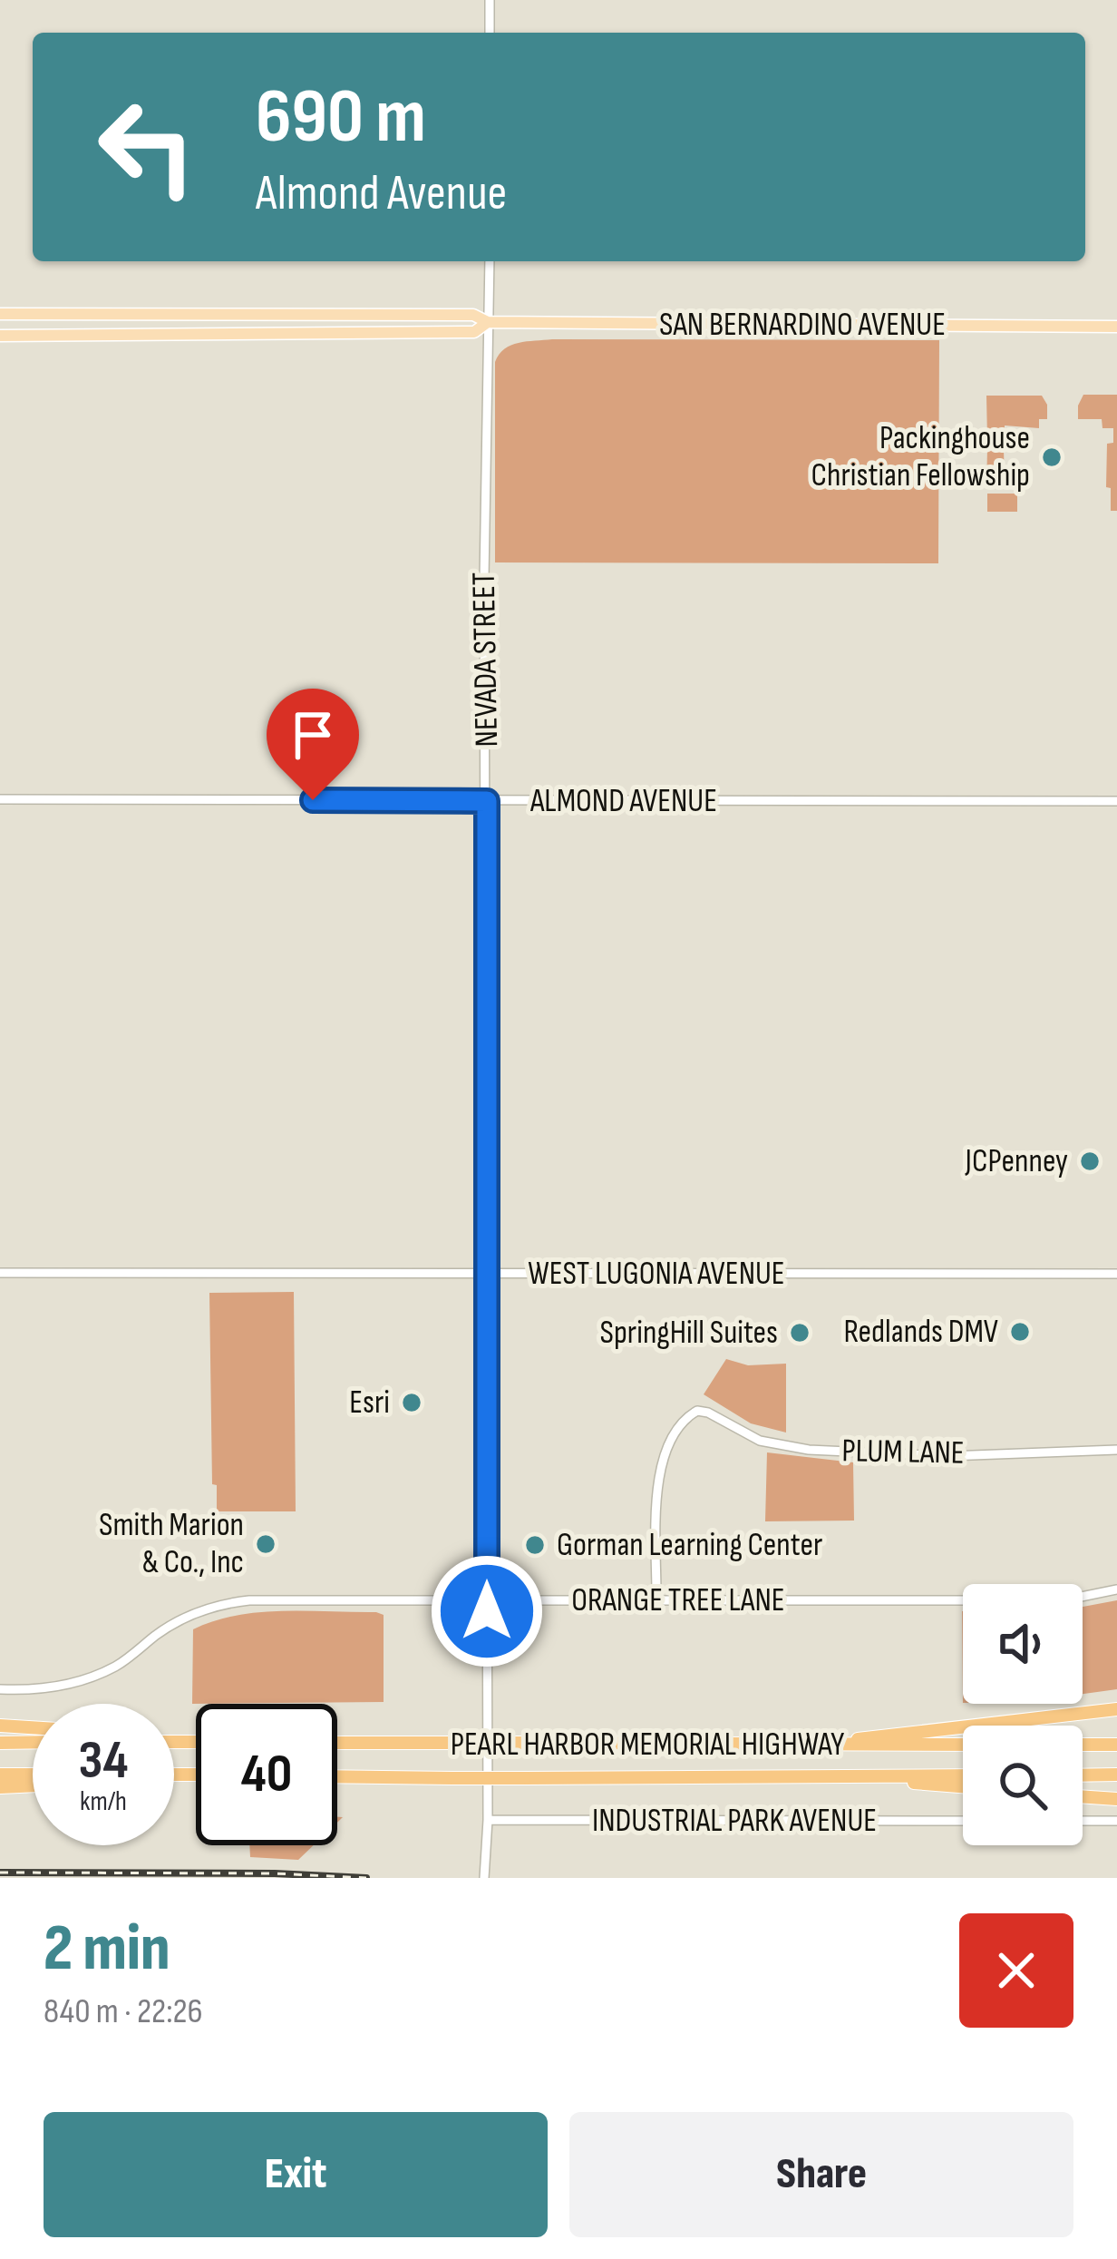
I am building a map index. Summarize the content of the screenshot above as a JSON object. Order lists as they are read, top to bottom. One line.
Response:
{"streets":{"highway":["PEARL HARBOR MEMORIAL HIGHWAY"],"main road":["SAN BERNARDINO AVENUE"],"street":["NEVADA STREET","ALMOND AVENUE","WEST LUGONIA AVENUE","PLUM LANE","ORANGE TREE LANE","INDUSTRIAL PARK AVENUE"]},"crossings":[["SAN BERNARDINO AVENUE","NEVADA STREET"],["NEVADA STREET","ALMOND AVENUE"],["NEVADA STREET","WEST LUGONIA AVENUE"],["NEVADA STREET","ORANGE TREE LANE"],["NEVADA STREET","INDUSTRIAL PARK AVENUE"],["PLUM LANE","ORANGE TREE LANE"]],"places":["Packinghouse Christian Fellowship","JCPenney","Redlands DMV","SpringHill Suites","Esri","Smith Marion & Co., Inc","Gorman Learning Center"],"page":{"turn":["690 m","Almond Avenue"],"speed":"34 km/h","limit":"40","heading":["2 min","840 m · 22:26"],"buttons":["Exit","Share"]}}
